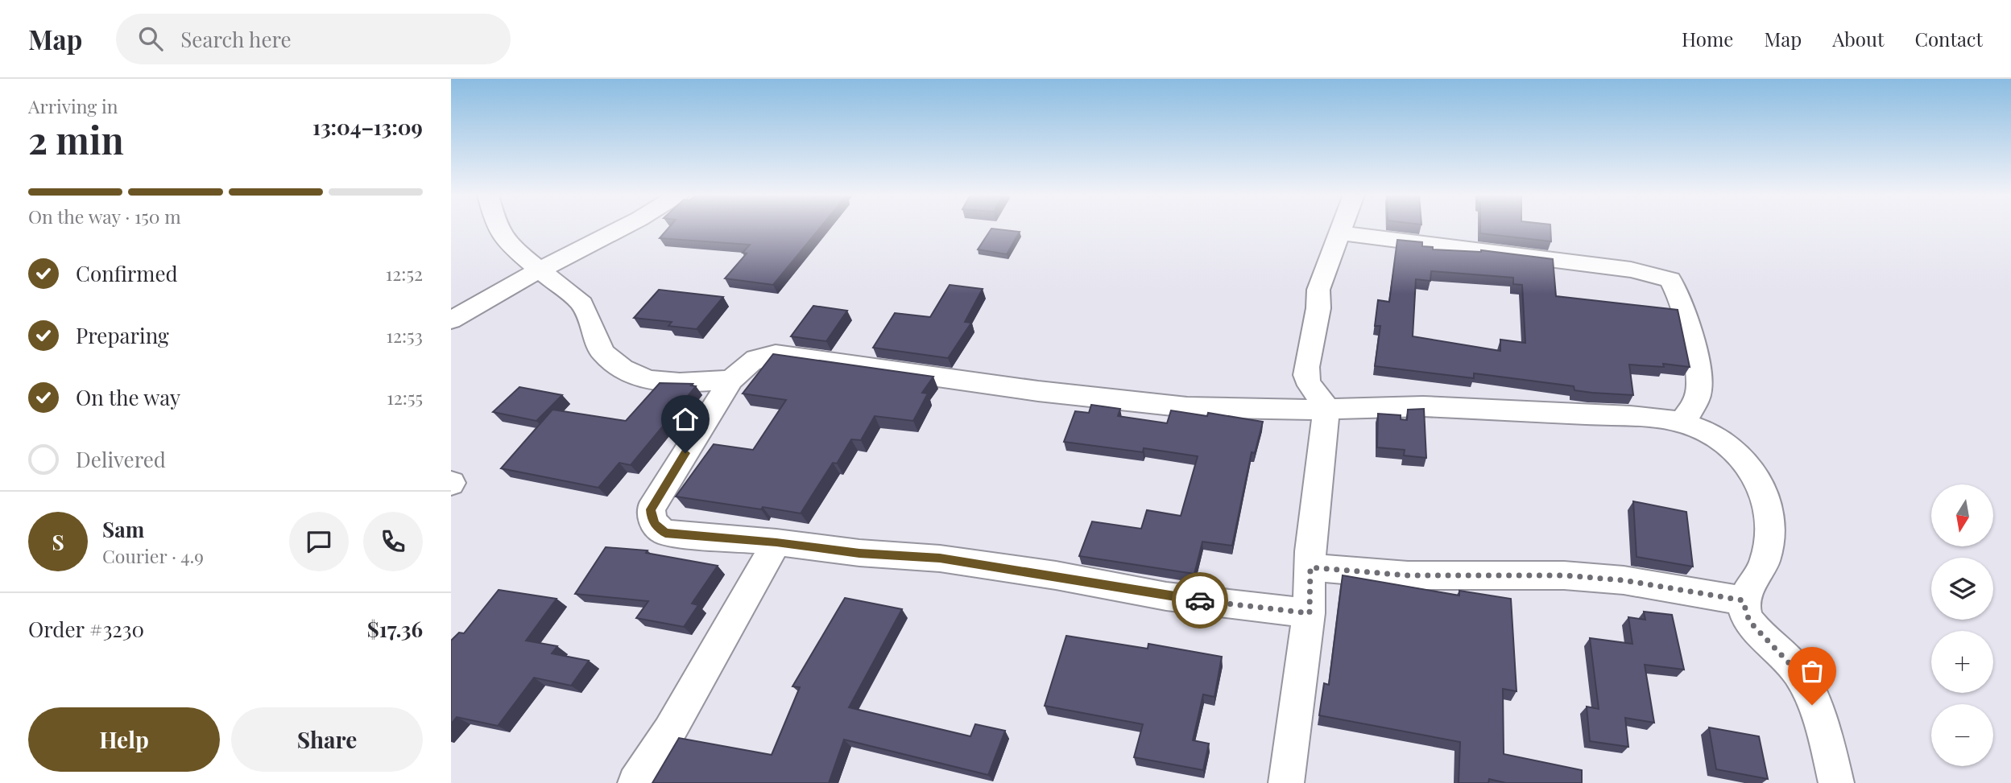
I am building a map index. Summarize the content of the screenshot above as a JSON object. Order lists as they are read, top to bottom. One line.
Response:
{"north":"bottom","page":{"header":"Map","search":"Search here","nav":["Home","Map","About","Contact"],"heading":["2 min","Arriving in","13:04–13:09"],"panel":["Sam","Courier · 4.9","Order #3230","$17.36"],"bar":"On the way · 150 m","list":[["Confirmed","12:52"],["Preparing","12:53"],["On the way","12:55"],"Delivered"],"map_buttons":["+","−"],"round":"S","buttons":["Help","Share"]}}
